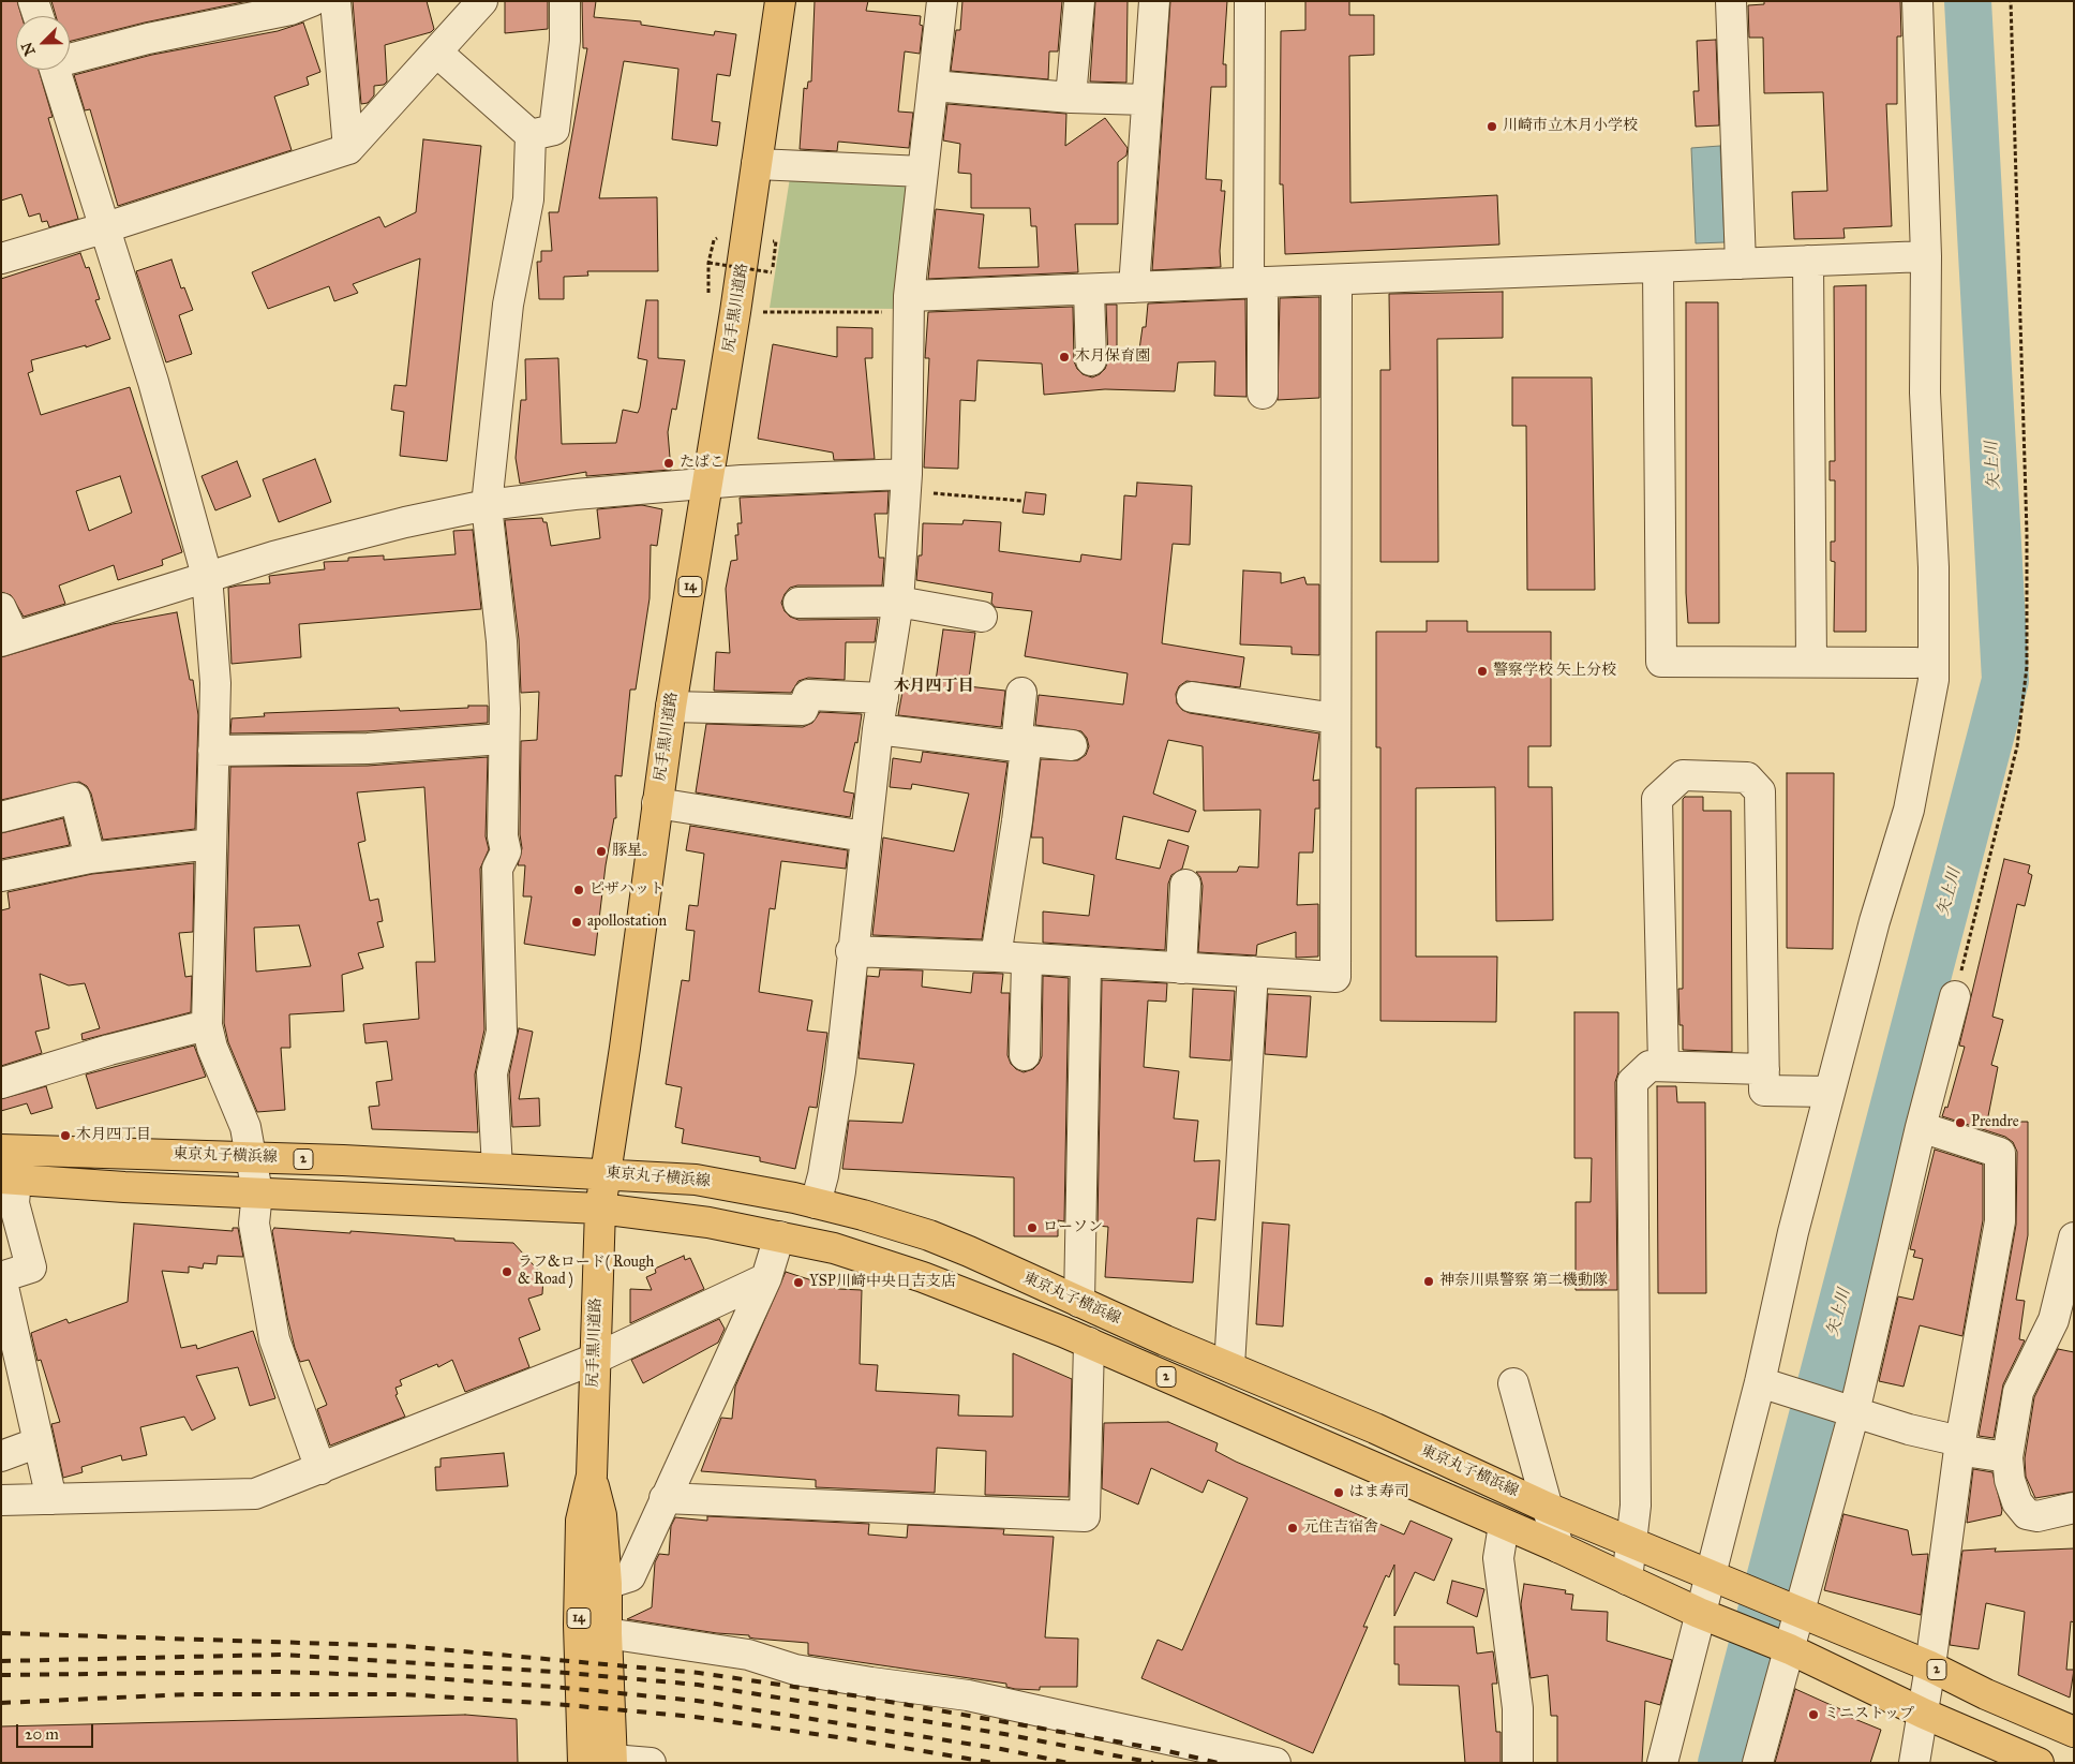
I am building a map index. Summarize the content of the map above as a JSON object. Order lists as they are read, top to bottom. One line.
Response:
{"streets":{"main road":["尻手黒川道路","14","東京丸子横浜線","2"]},"crossings":[["尻手黒川道路","東京丸子横浜線"],["尻手黒川道路","2"]],"districts":["木月四丁目"],"water":["矢上川"],"places":["川崎市立木月小学校","木月保育園","たばこ","警察学校 矢上分校","豚星。","ピザハット","apollostation","Prendre","木月四丁目","ローソン","ラフ&ロード( Rough & Road )","神奈川県警察 第二機動隊","YSP川崎中央日吉支店","はま寿司","元住吉宿舎","ミニストップ"],"scale_bar":"20 m","north":"bottom left"}
